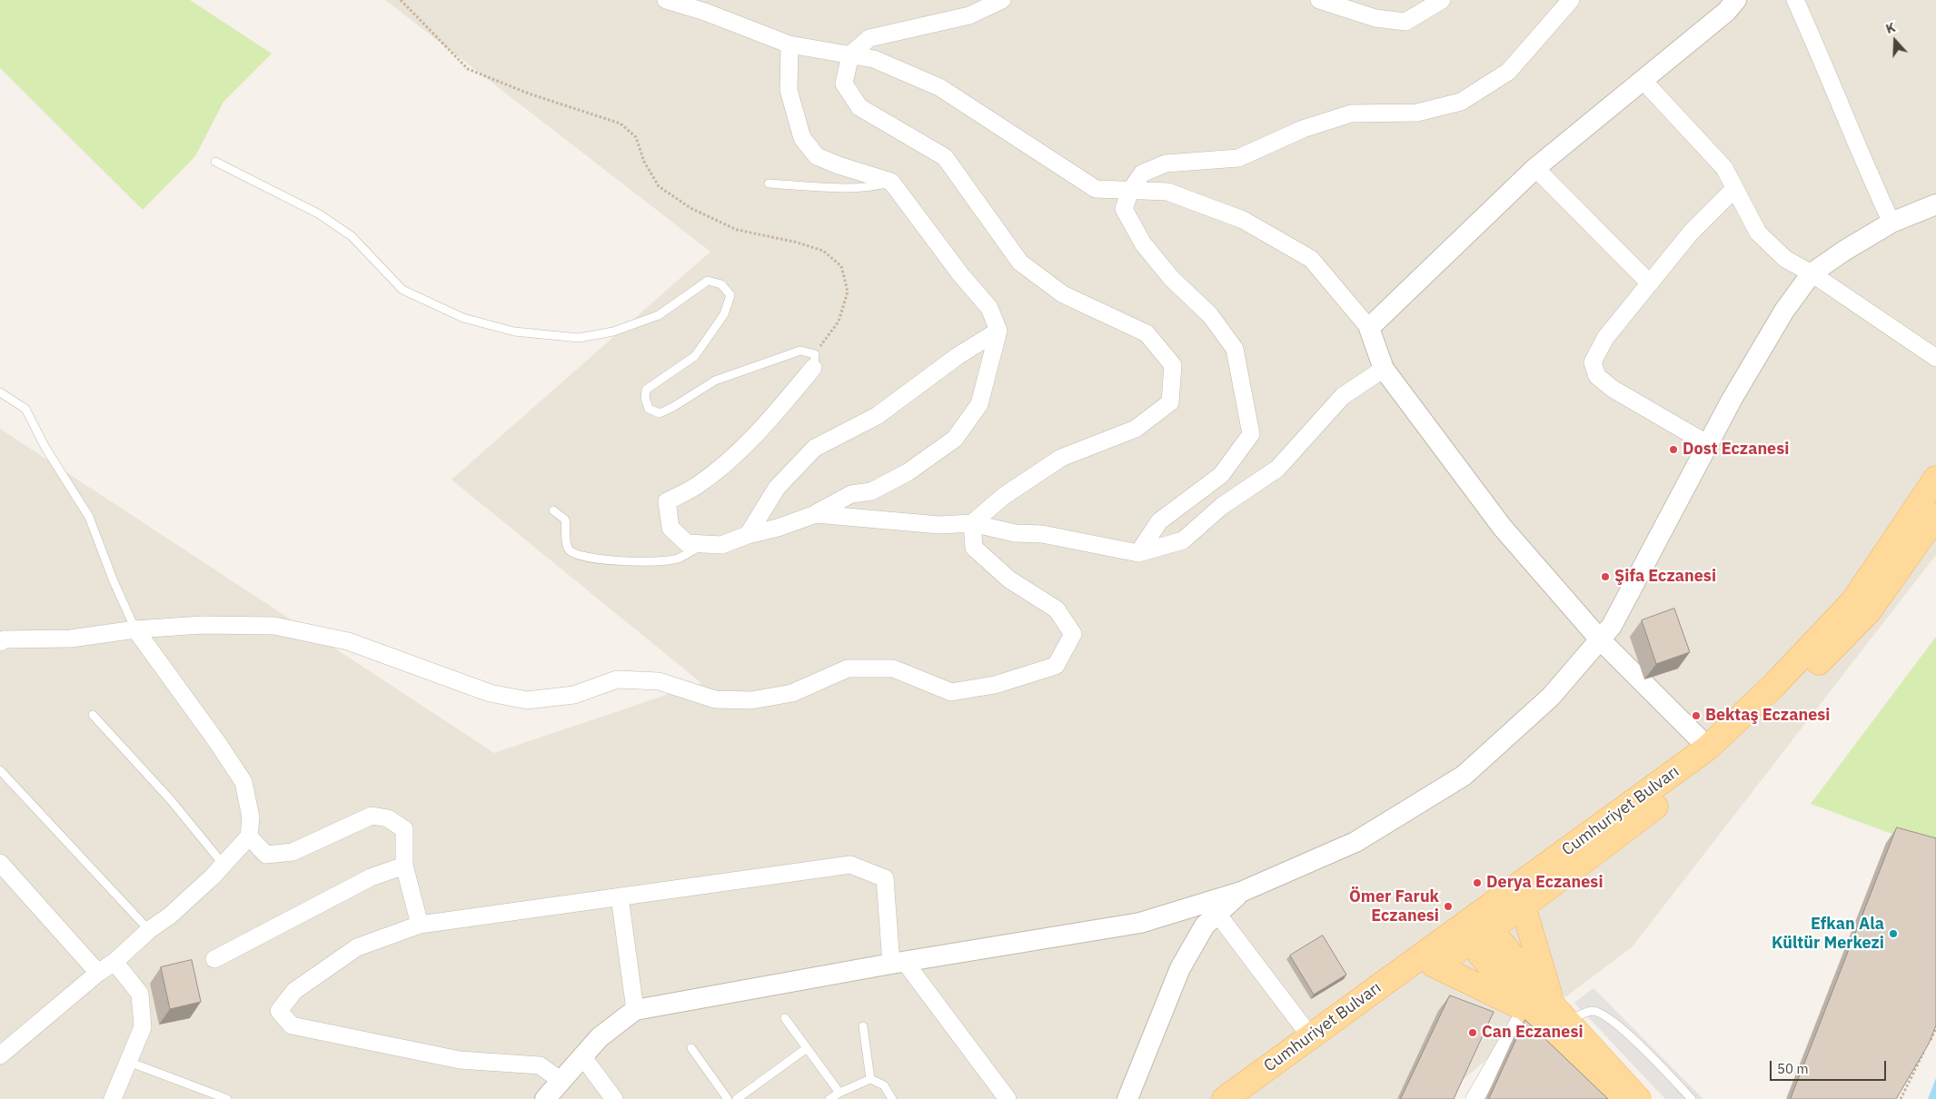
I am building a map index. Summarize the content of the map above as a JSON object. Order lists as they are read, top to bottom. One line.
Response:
{"streets":{"main road":["Cumhuriyet Bulvarı"]},"places":["Dost Eczanesi","Şifa Eczanesi","Bektaş Eczanesi","Derya Eczanesi","Ömer Faruk Eczanesi","Efkan Ala Kültür Merkezi","Can Eczanesi"],"scale_bar":"50 m","north":"top"}
